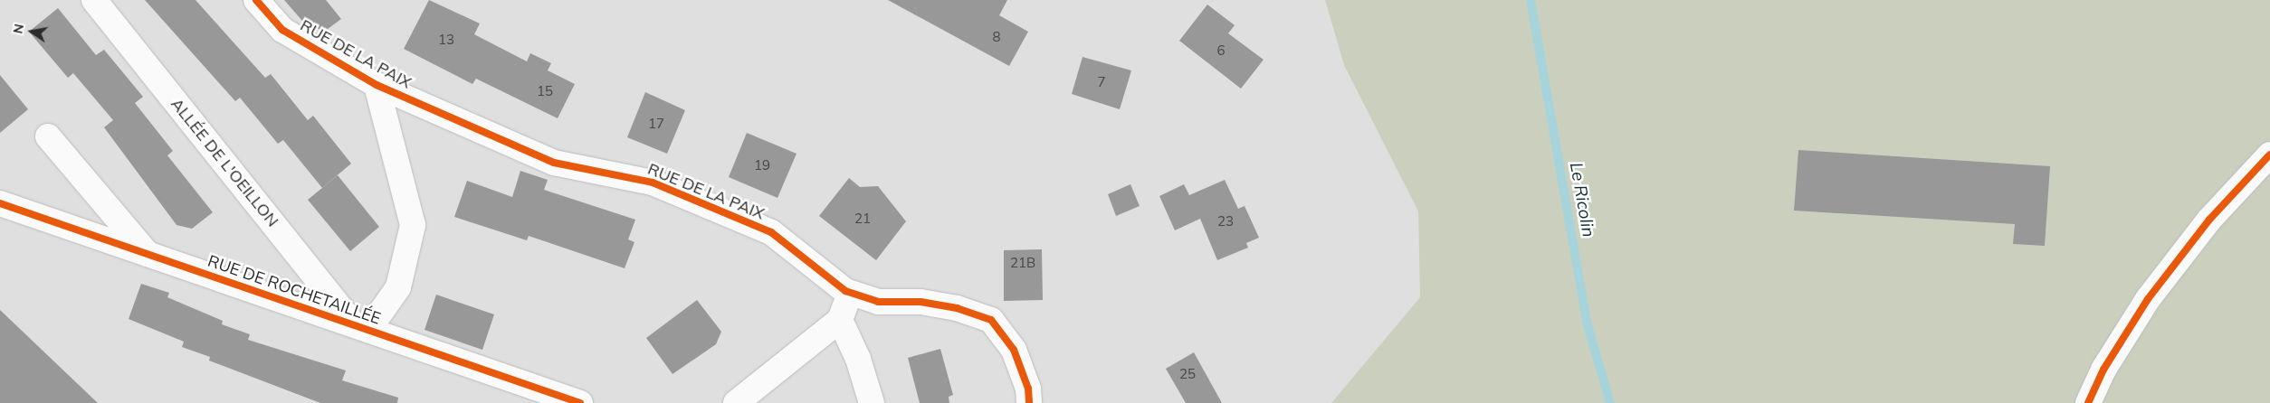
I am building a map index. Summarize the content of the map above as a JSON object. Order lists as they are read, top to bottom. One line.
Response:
{"streets":{"street":["RUE DE LA PAIX","ALLÉE DE L'OEILLON","RUE DE ROCHETAILLÉE"]},"crossings":[["ALLÉE DE L'OEILLON","RUE DE ROCHETAILLÉE"]],"water":["Le Ricolin"],"house_numbers":["8","13","6","7","15","17","19","21","23","21B","25"],"north":"left"}
